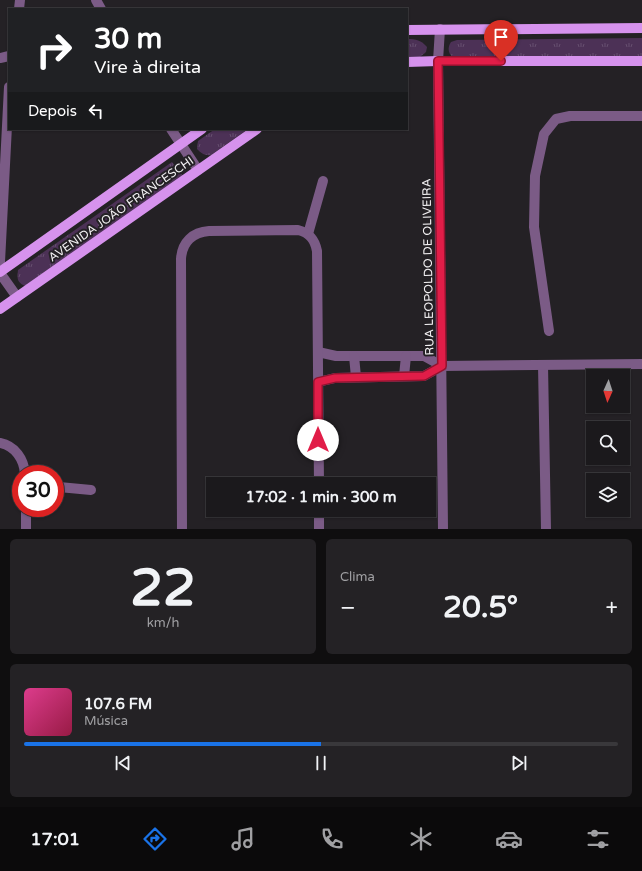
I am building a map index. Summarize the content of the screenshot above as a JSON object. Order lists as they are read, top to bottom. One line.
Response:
{"streets":{"main road":["AVENIDA JOÃO FRANCESCHI"],"street":["RUA LEOPOLDO DE OLIVEIRA"]},"north":"bottom","page":{"turn":["30 m","Vire à direita"],"then":"Depois","limit":"30","trip":"17:02 · 1 min · 300 m","tile":[["22","km/h"],"Clima"],"heat":["−","20.5°","+"],"song":["107.6 FM","Música"],"tabs":"17:01"}}
